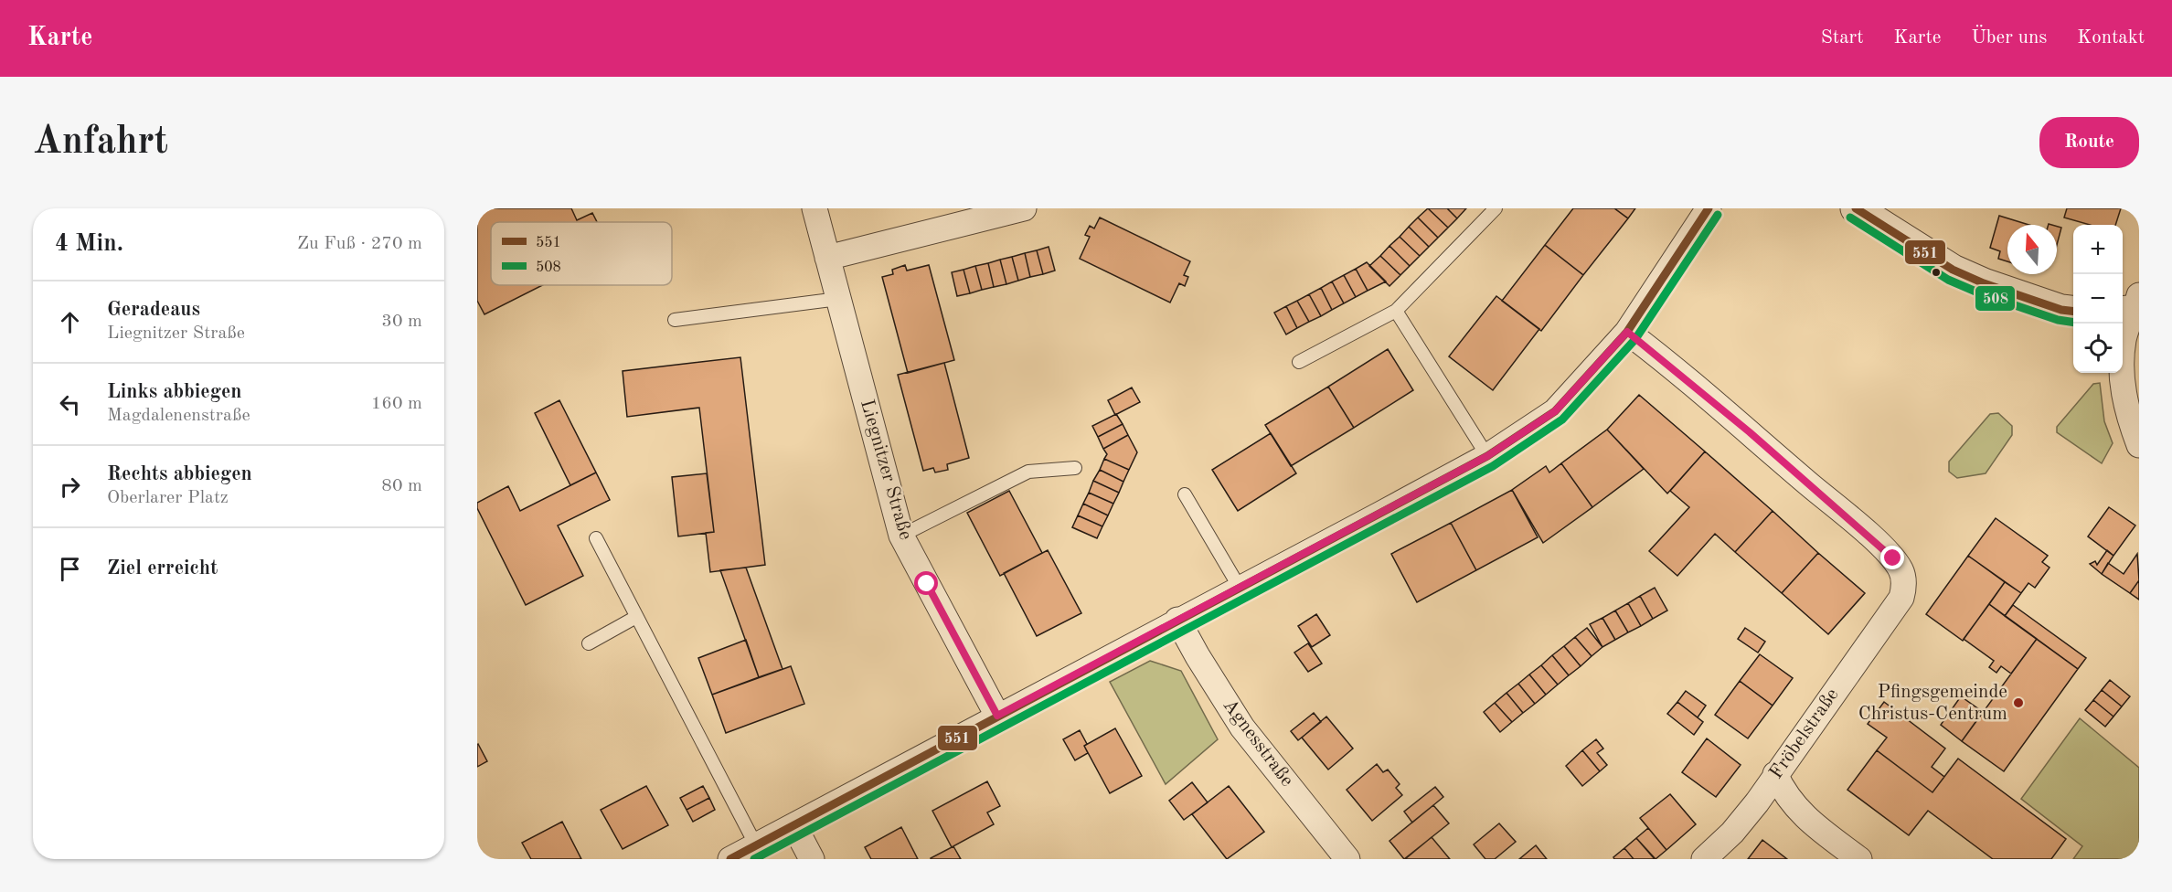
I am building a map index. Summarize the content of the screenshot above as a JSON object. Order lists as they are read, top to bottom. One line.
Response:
{"streets":{"street":["Liegnitzer Straße","Fröbelstraße","Agnesstraße"]},"places":["Pfingsgemeinde Christus-Centrum"],"lines":["transit line 551","transit line 508"],"legend":["551","508"],"north":"top","page":{"header":"Karte","nav":["Start","Karte","Über uns","Kontakt"],"buttons":"Route","title":"Anfahrt","heading":["4 Min.","Zu Fuß · 270 m"],"map_buttons":["+","−"],"list":[["Geradeaus","Liegnitzer Straße","30 m"],["Links abbiegen","Magdalenenstraße","160 m"],["Rechts abbiegen","Oberlarer Platz","80 m"],"Ziel erreicht"]}}
